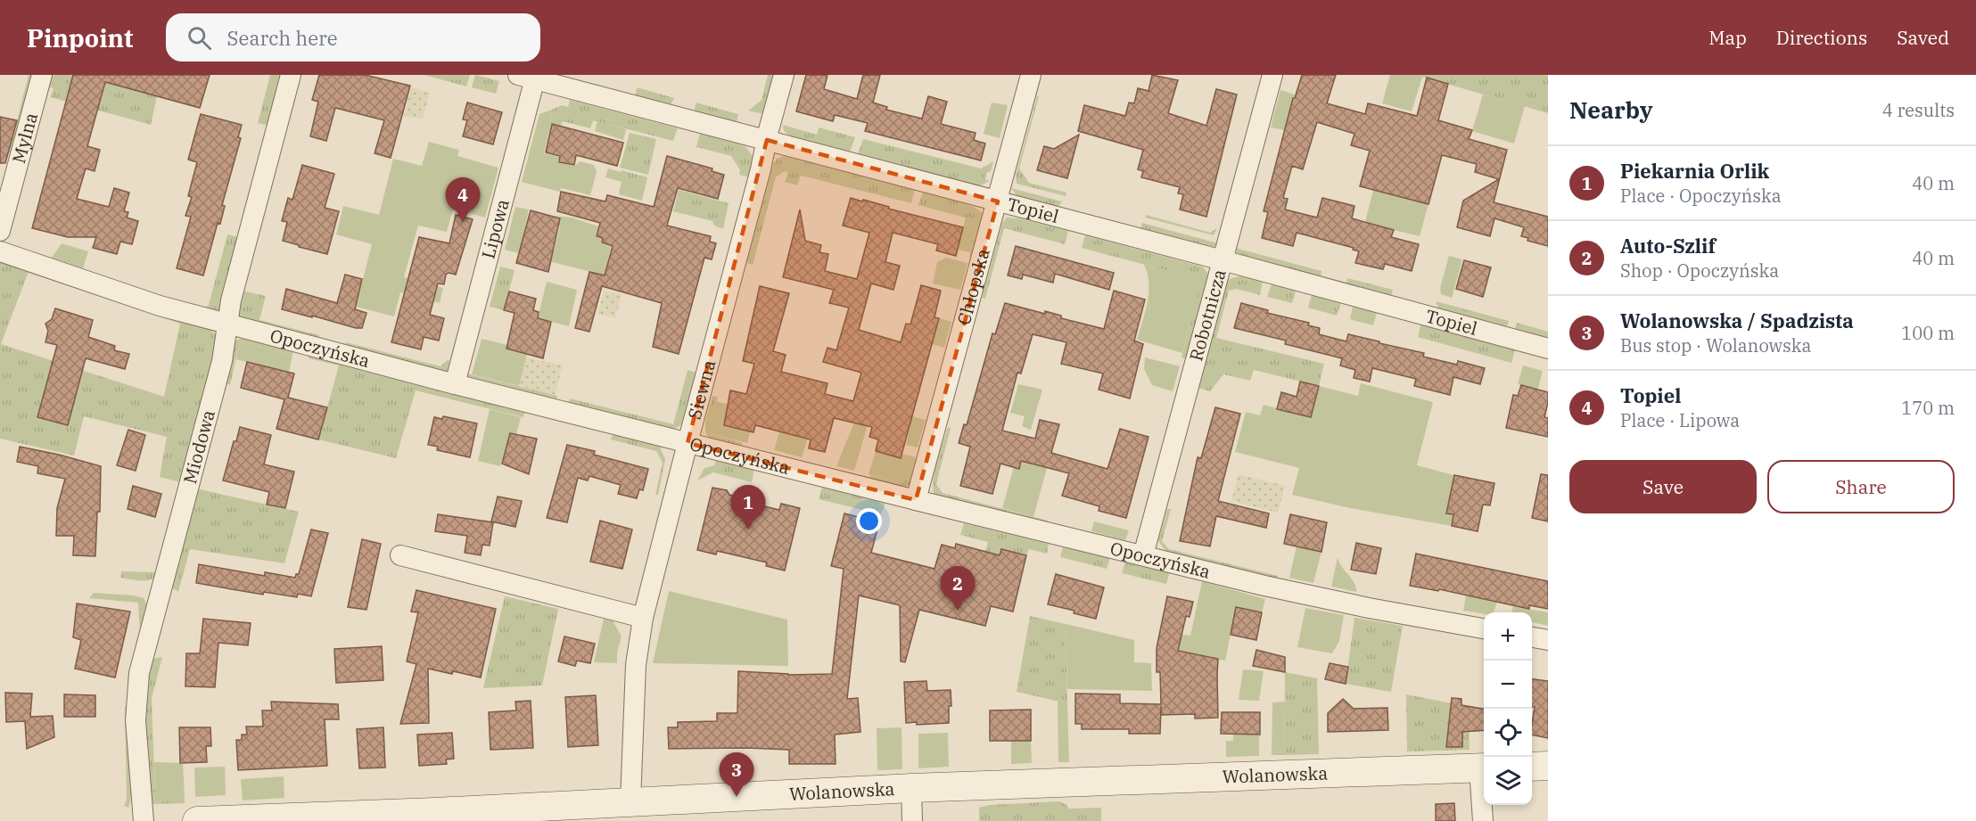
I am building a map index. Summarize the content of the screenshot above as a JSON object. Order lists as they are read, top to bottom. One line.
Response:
{"streets":{"street":["Mylna","Topiel","Lipowa","Chłopska","Robotnicza","Opoczyńska","Siewna","Miodowa","Wolanowska"]},"crossings":[["Topiel","Lipowa"],["Topiel","Chłopska"],["Topiel","Robotnicza"],["Topiel","Siewna"],["Lipowa","Opoczyńska"],["Chłopska","Opoczyńska"],["Robotnicza","Opoczyńska"],["Opoczyńska","Siewna"],["Opoczyńska","Miodowa"],["Siewna","Wolanowska"]],"page":{"header":"Pinpoint","search":"Search here","nav":["Map","Directions","Saved"],"heading":["Nearby","4 results"],"list":[{"mark":"1","name":"Piekarnia Orlik","note":"Place · Opoczyńska","value":"40 m"},{"mark":"2","name":"Auto-Szlif","note":"Shop · Opoczyńska","value":"40 m"},{"mark":"3","name":"Wolanowska / Spadzista","note":"Bus stop · Wolanowska","value":"100 m"},{"mark":"4","name":"Topiel","note":"Place · Lipowa","value":"170 m"}],"pins":["4","1","2","3"],"buttons":["Save","Share"],"map_buttons":["+","−"]}}
